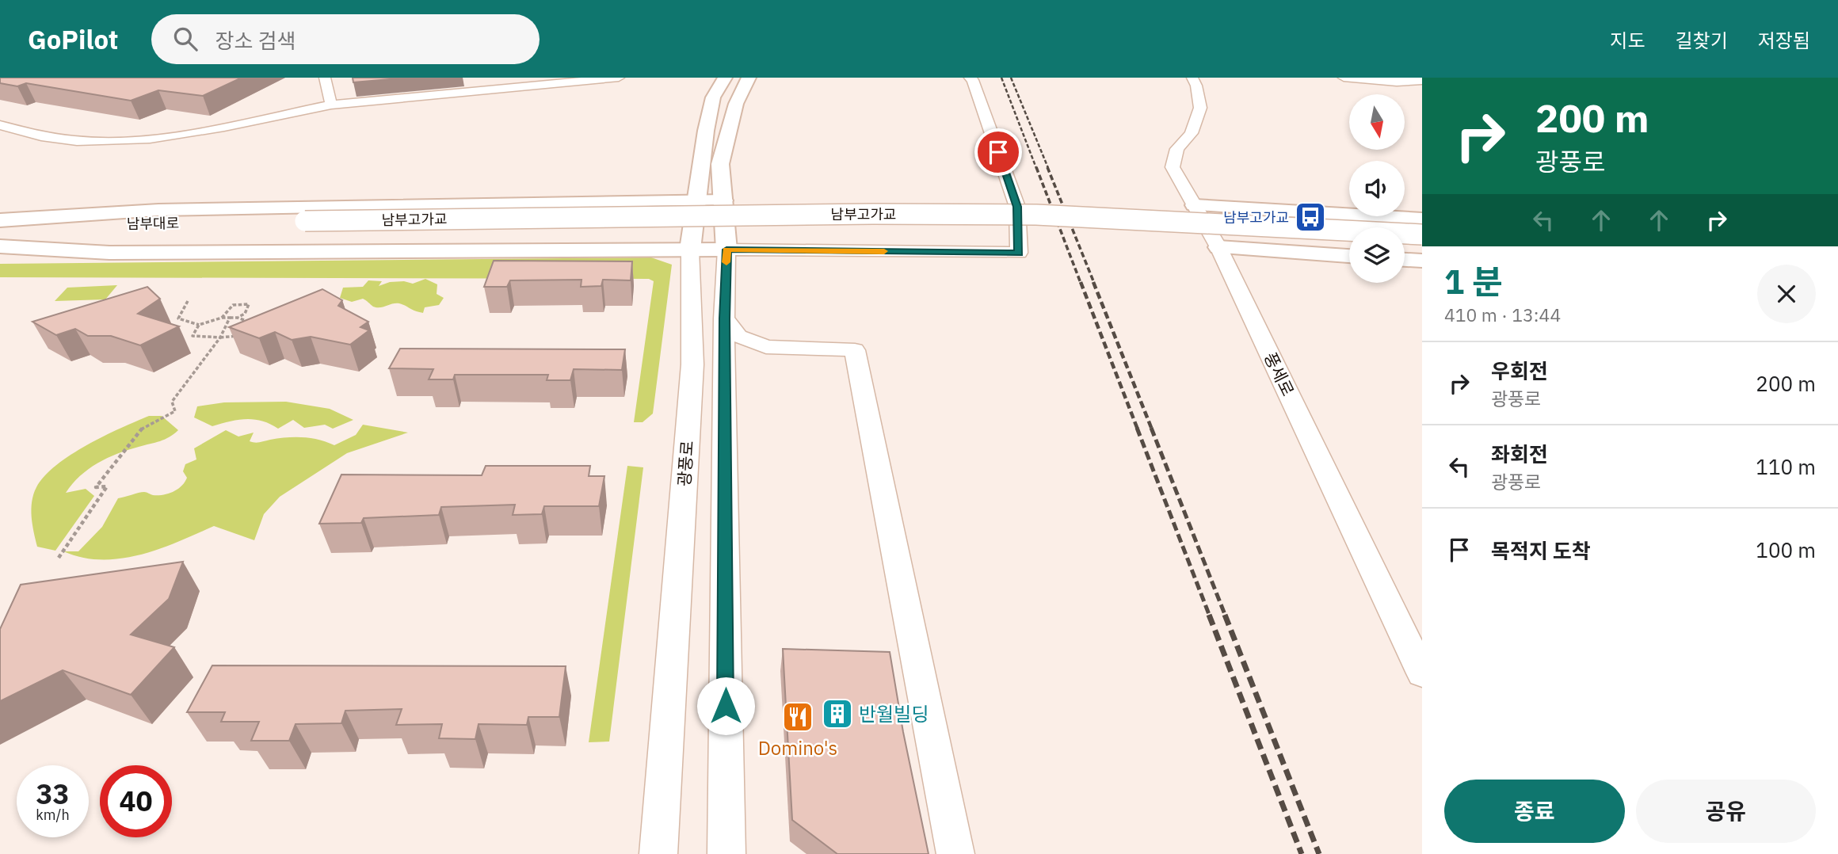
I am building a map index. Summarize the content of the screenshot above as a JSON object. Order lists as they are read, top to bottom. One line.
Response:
{"streets":{"main road":["남부고가교","남부대로","광풍로"],"street":["풍세로"]},"crossings":[["남부고가교","남부대로"]],"places":{"bus stop":["남부고가교"],"building":["반월빌딩"],"restaurant":["Domino's"]},"north":"bottom","page":{"header":"GoPilot","search":"장소 검색","nav":["지도","길찾기","저장됨"],"turn":["200 m","광풍로"],"heading":["1 분","410 m · 13:44"],"list":[{"name":"우회전","note":"광풍로","value":"200 m"},{"name":"좌회전","note":"광풍로","value":"110 m"},{"name":"목적지 도착","value":"100 m"}],"speed":"33 km/h","limit":"40","buttons":["종료","공유"]}}
